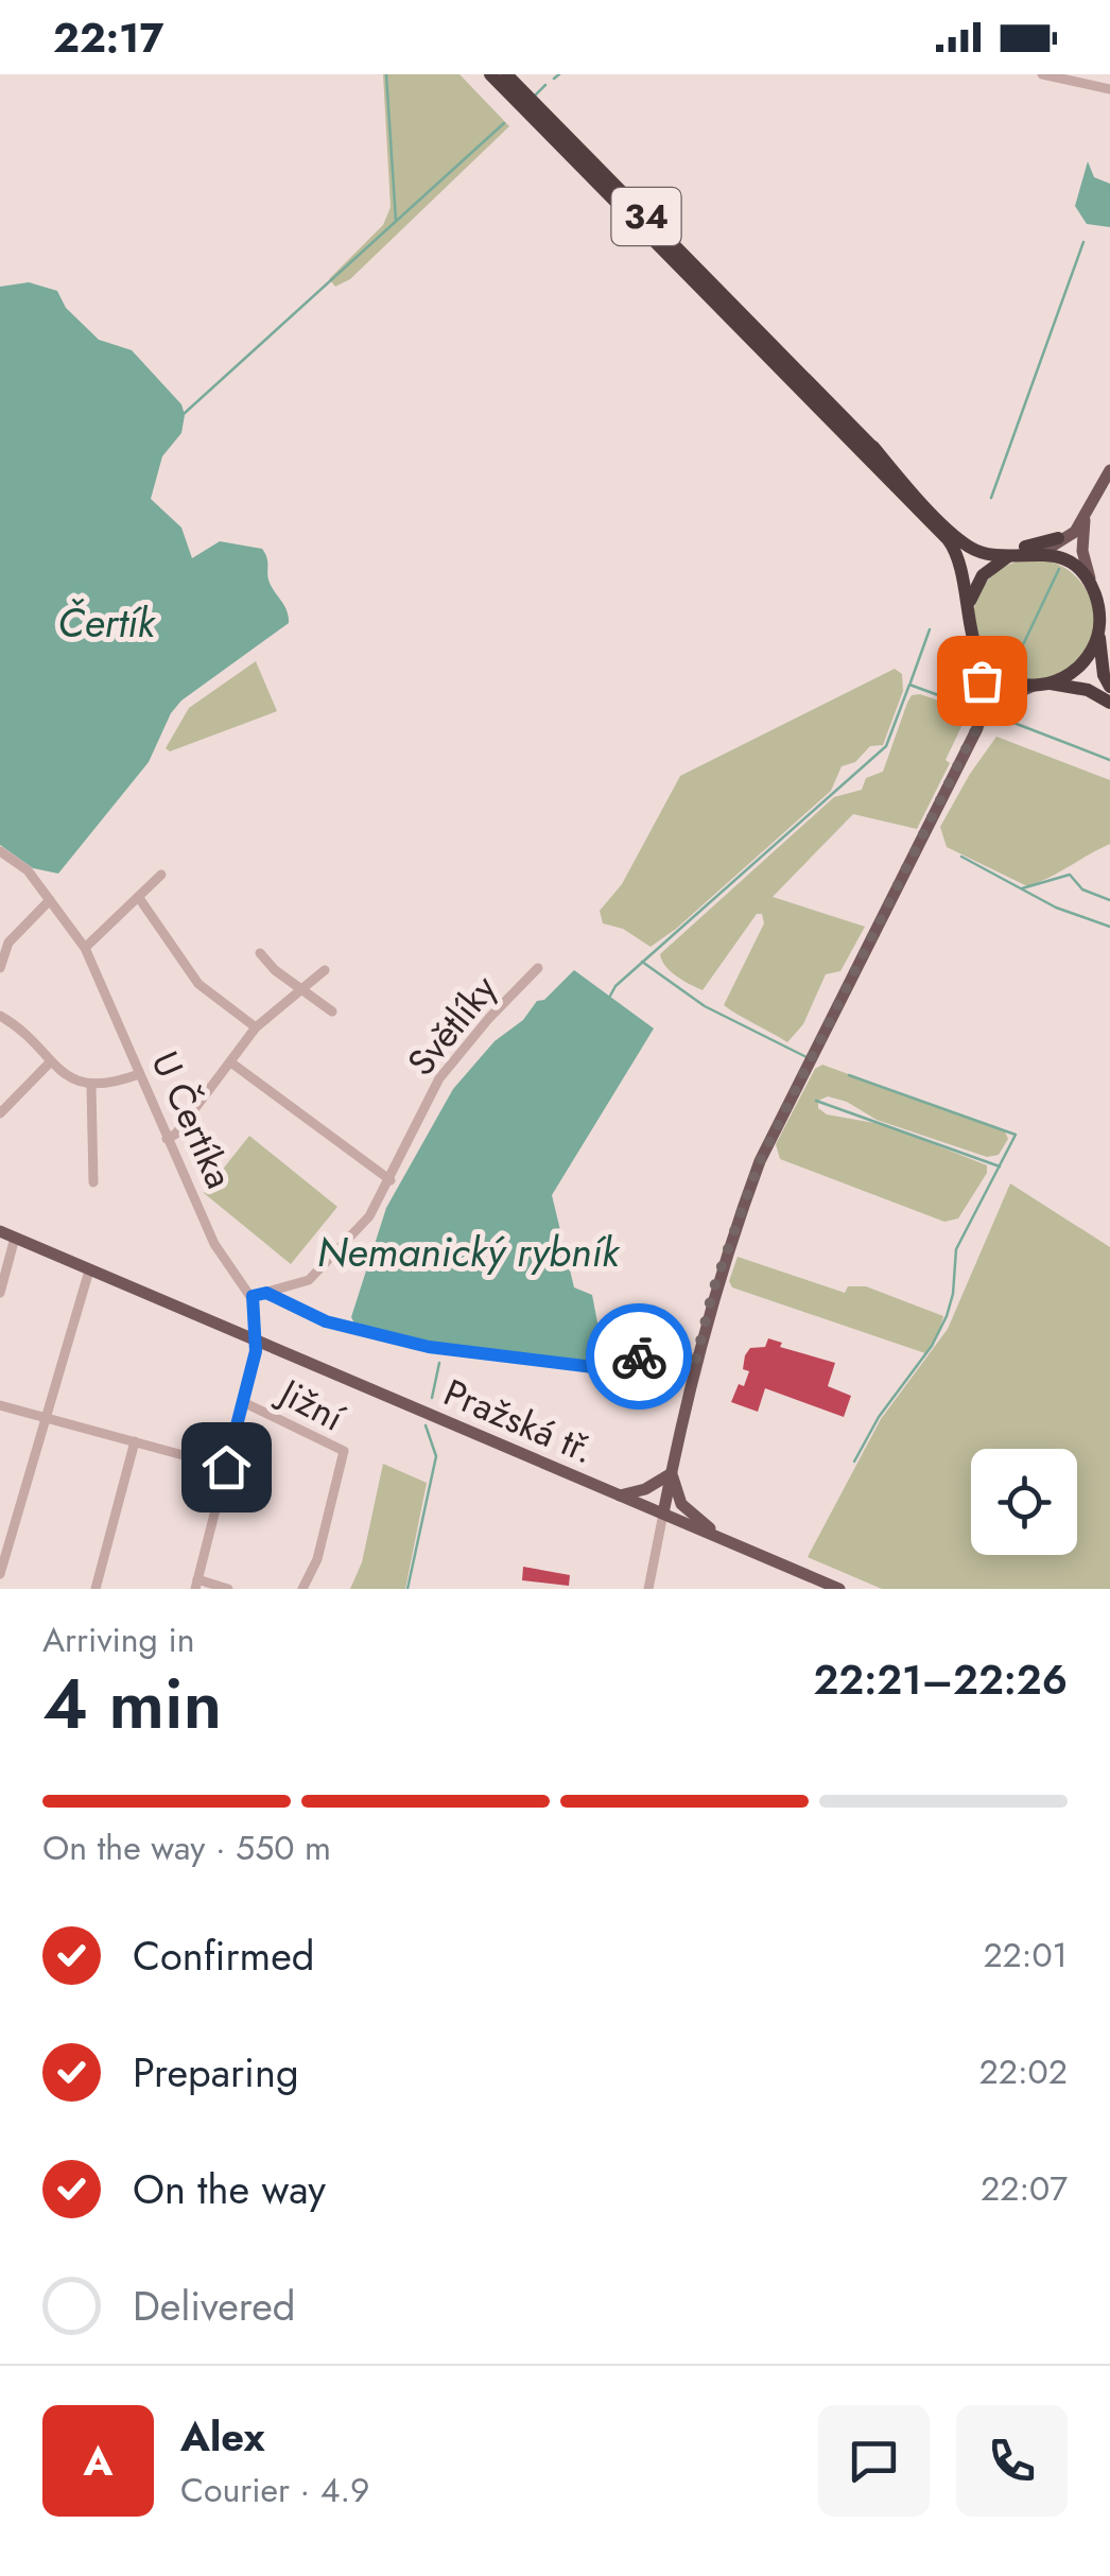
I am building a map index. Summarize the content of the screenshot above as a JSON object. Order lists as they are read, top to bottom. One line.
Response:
{"streets":{"highway":["34"],"main road":["Pražská tř."],"street":["Světlíky","U Čertíka","Jižní"]},"water":["Čertík","Nemanický rybník"],"page":{"status":"22:17","heading":["4 min","Arriving in","22:21–22:26"],"panel":["Alex","Courier · 4.9"],"bar":"On the way · 550 m","list":[["Confirmed","22:01"],["Preparing","22:02"],["On the way","22:07"],"Delivered"],"round":"A"}}
